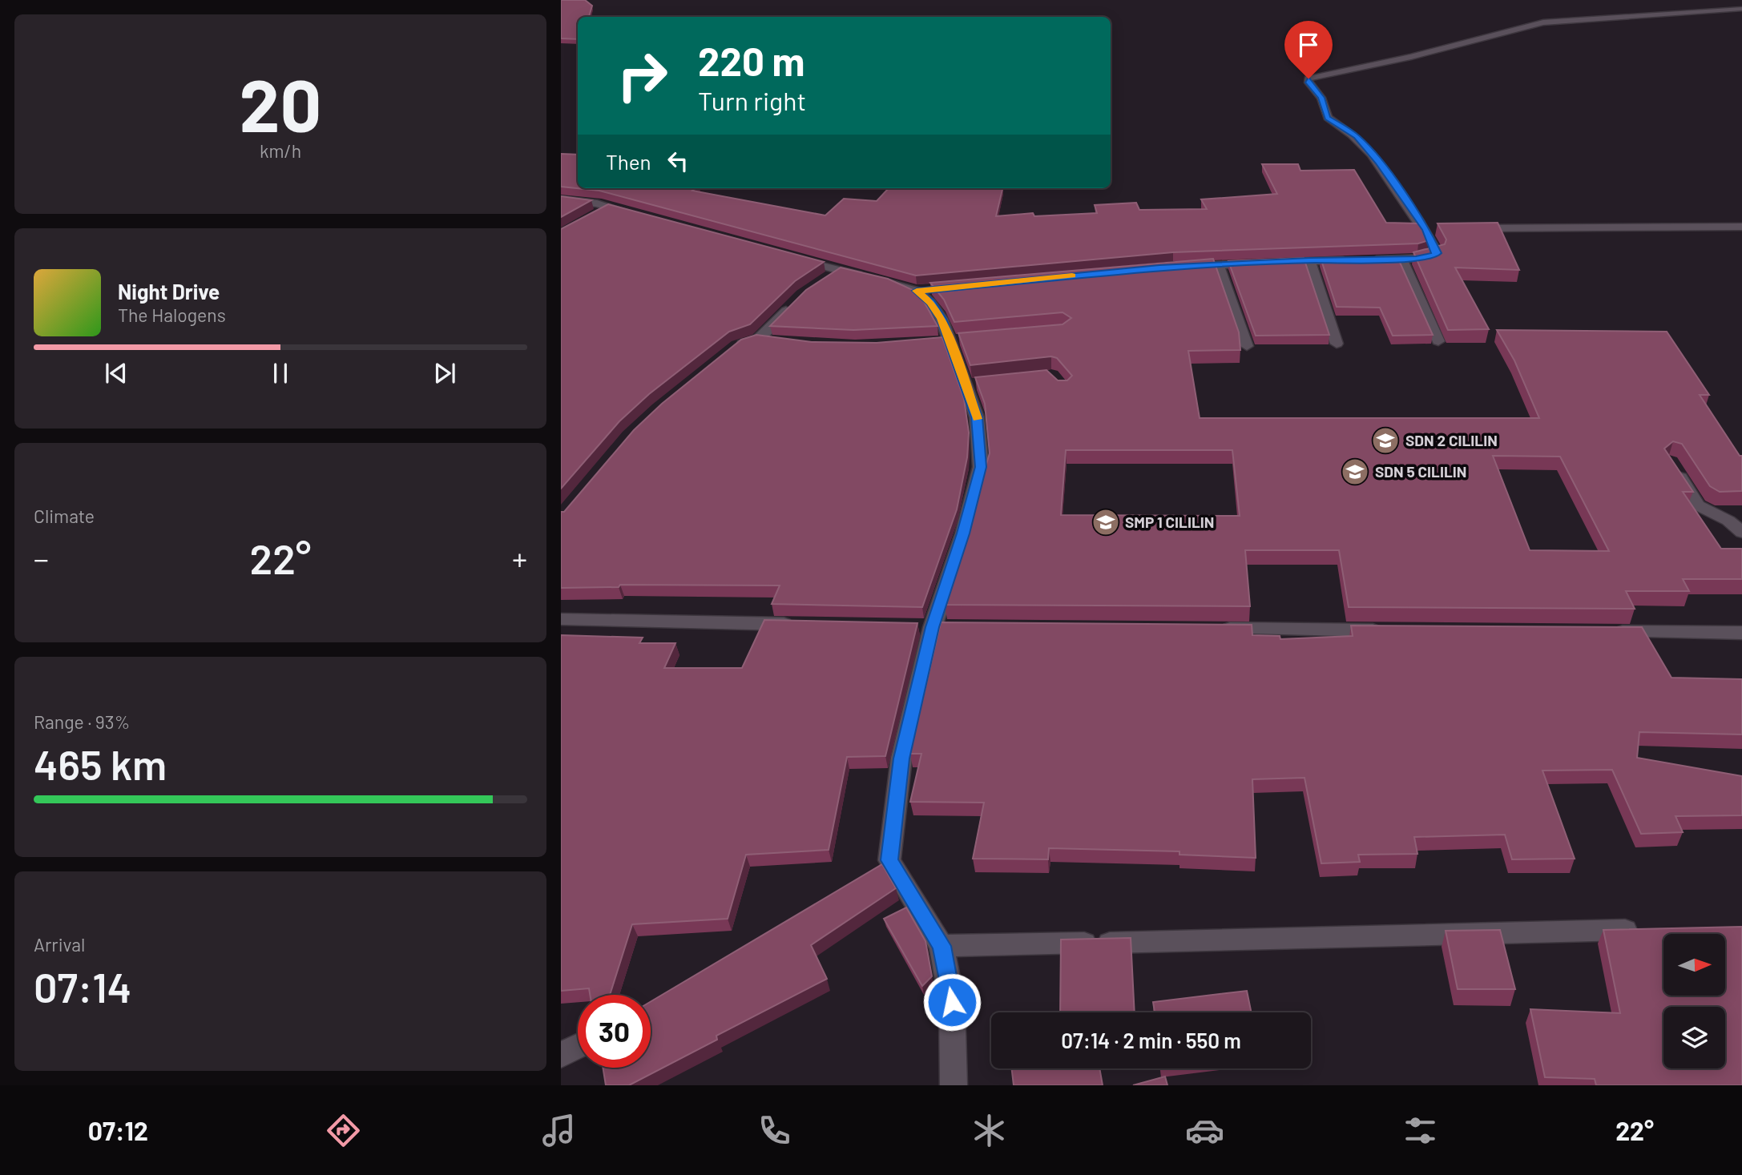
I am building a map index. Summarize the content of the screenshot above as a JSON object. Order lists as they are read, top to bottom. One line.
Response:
{"places":{"school or university":["SDN 2 CILILIN","SDN 5 CILILIN","SMP 1 CILILIN"]},"north":"right","page":{"tile":[["20","km/h"],"Climate",["Range · 93%","465 km"],["Arrival","07:14"]],"turn":["220 m","Turn right"],"then":"Then","song":["Night Drive","The Halogens"],"heat":["−","22°","+"],"limit":"30","trip":"07:14 · 2 min · 550 m","tabs":["07:12","22°"]}}
